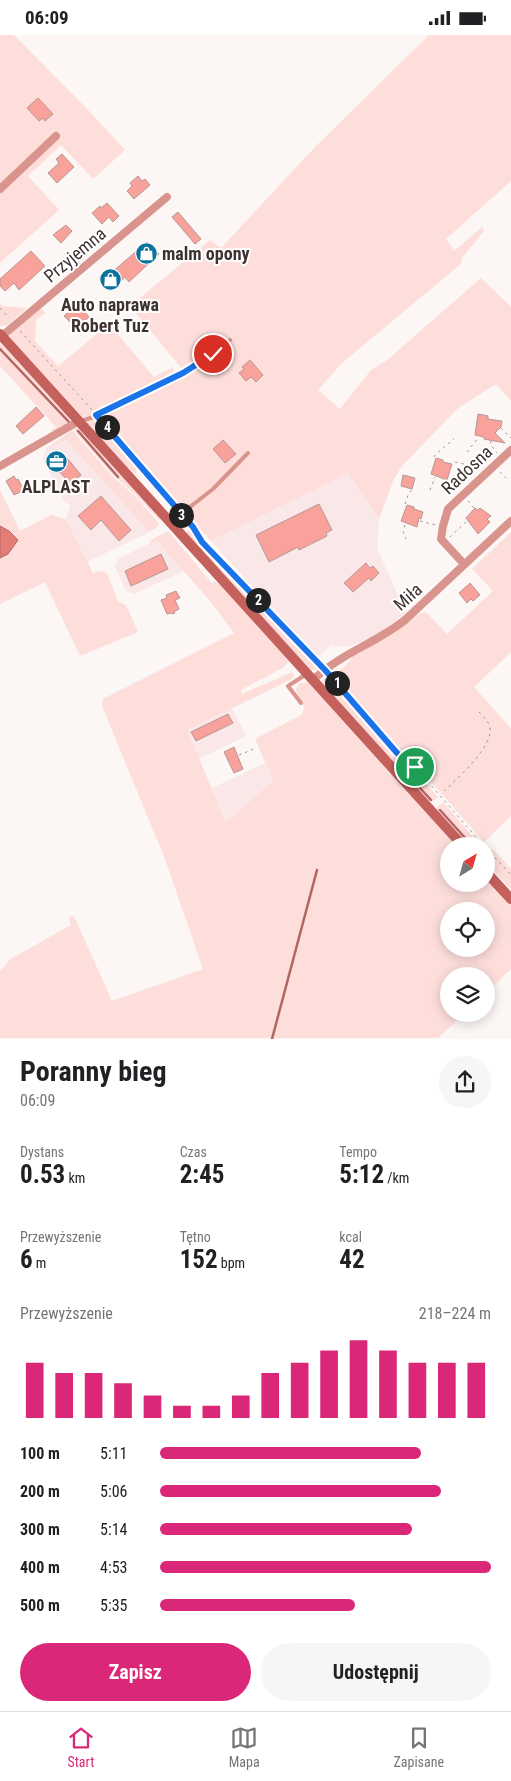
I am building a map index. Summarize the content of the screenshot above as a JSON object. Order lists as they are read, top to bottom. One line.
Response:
{"streets":{"street":["Przyjemna","Radosna","Miła"]},"places":{"shop":["malm opony","Auto naprawa Robert Tuz"],"office":["ALPLAST"]},"north":"top right","page":{"status":"06:09","pins":["4","3","2","1"],"heading":["Poranny bieg","06:09"],"stats":[["Dystans","0.53 km"],["Czas","2:45"],["Tempo","5:12 /km"],["Przewyższenie","6 m"],["Tętno","152 bpm"],["kcal","42"]],"chart":["Przewyższenie","218–224 m"],"list":[{"name":"100 m","note":"5:11"},{"name":"200 m","note":"5:06"},{"name":"300 m","note":"5:14"},{"name":"400 m","note":"4:53"},{"name":"500 m","note":"5:35"}],"buttons":["Zapisz","Udostępnij"],"tabs":["Start","Mapa","Zapisane"]}}
